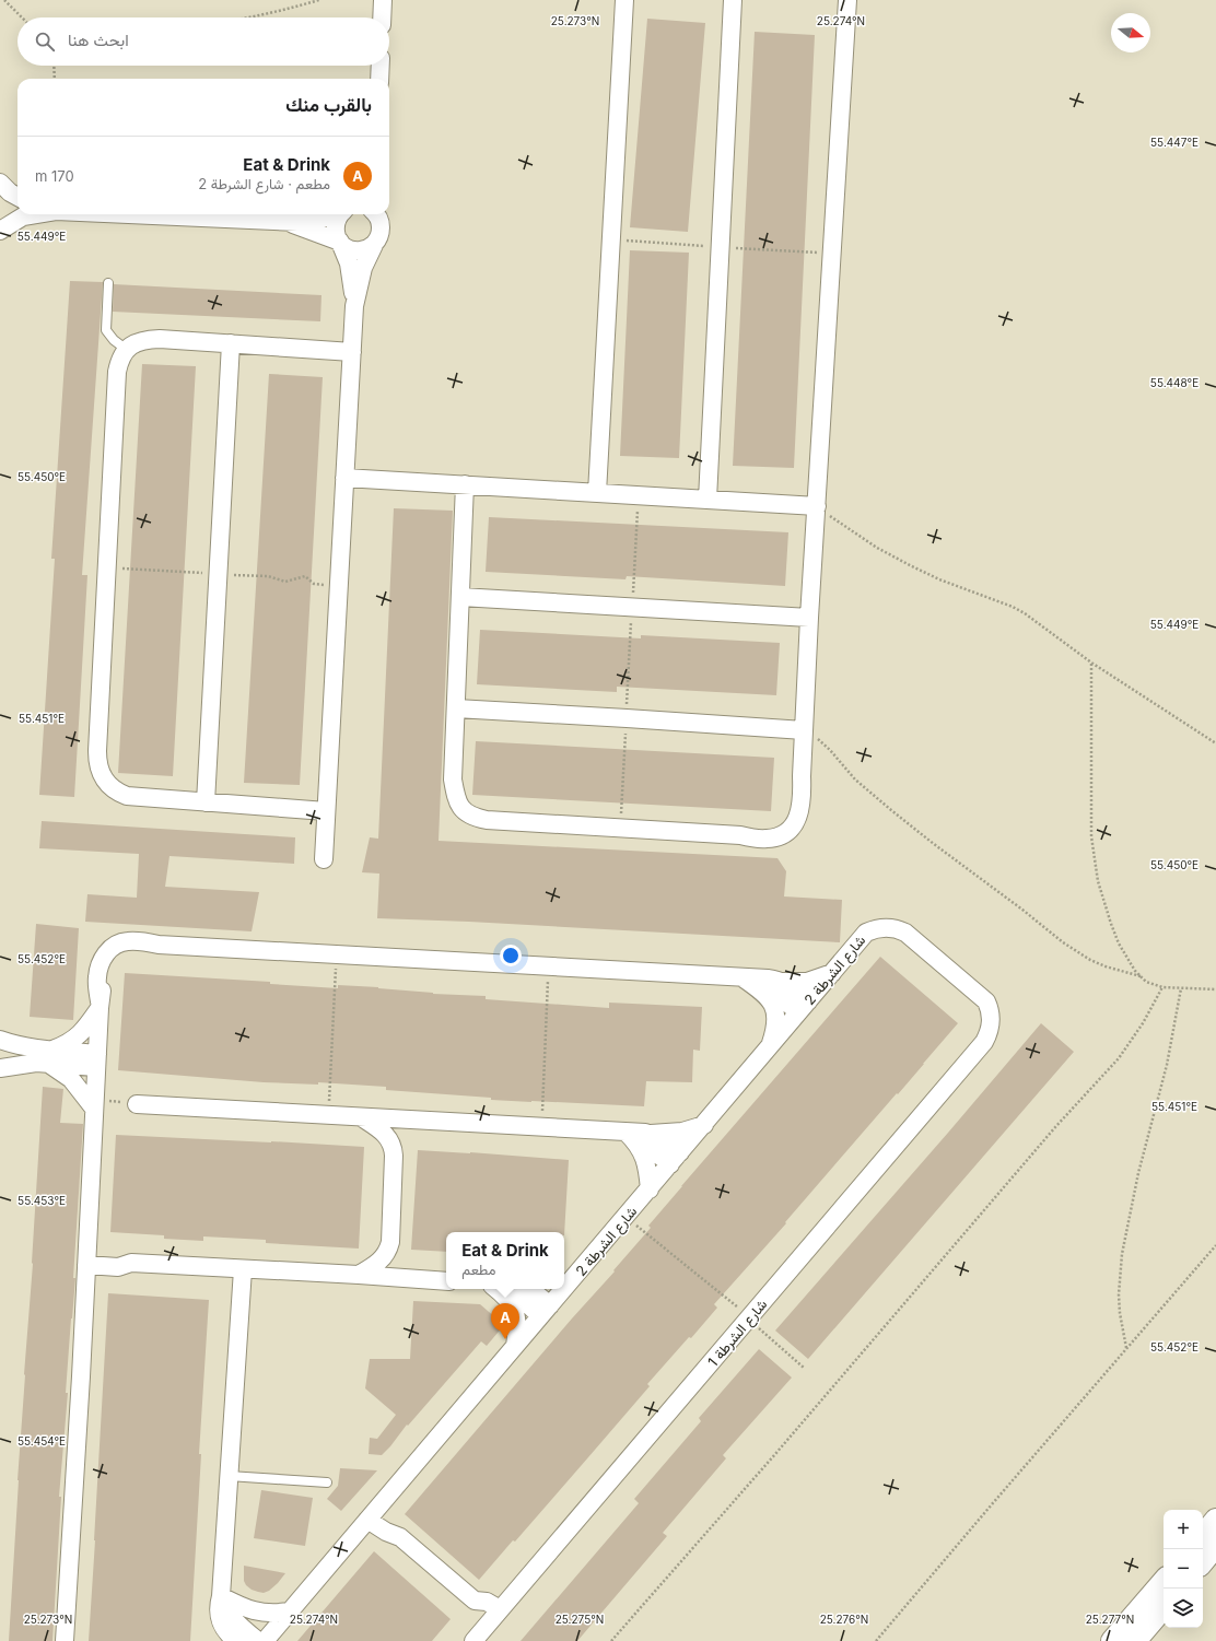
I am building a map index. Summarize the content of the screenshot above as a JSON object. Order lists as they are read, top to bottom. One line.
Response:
{"streets":{"street":["شارع الشرطة 2","شارع الشرطة 1"]},"crossings":[["شارع الشرطة 2","شارع الشرطة 1"]],"north":"right","page":{"search":"ابحث هنا","heading":"بالقرب منك","list":[{"mark":"A","name":"Eat & Drink","note":"مطعم · شارع الشرطة 2","value":"170 m"}],"popup":["Eat & Drink","مطعم"],"pins":"A","map_buttons":["+","−"]},"coordinates":["25.273°N","25.274°N","55.447°E","55.449°E","55.448°E","55.450°E","55.451°E","55.452°E","55.453°E","55.454°E","25.275°N","25.276°N","25.277°N"]}
